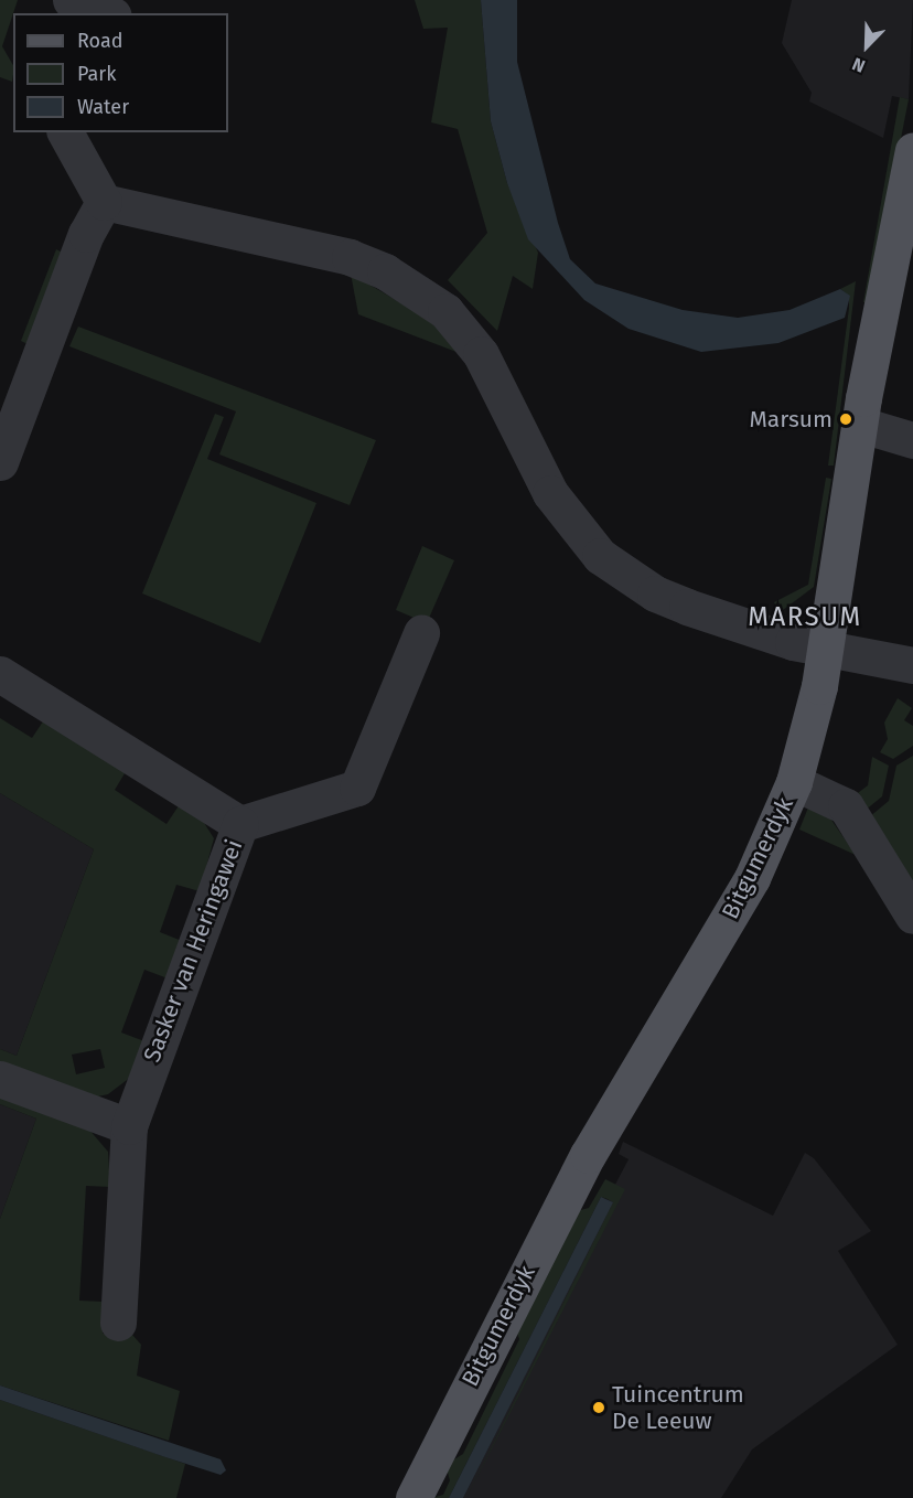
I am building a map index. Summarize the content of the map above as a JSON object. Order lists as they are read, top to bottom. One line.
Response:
{"streets":{"main road":["Bitgumerdyk"],"street":["Sasker van Heringawei"]},"districts":["MARSUM"],"places":["Marsum","Tuincentrum De Leeuw"],"legend":["Road","Park","Water"],"north":"bottom left"}
